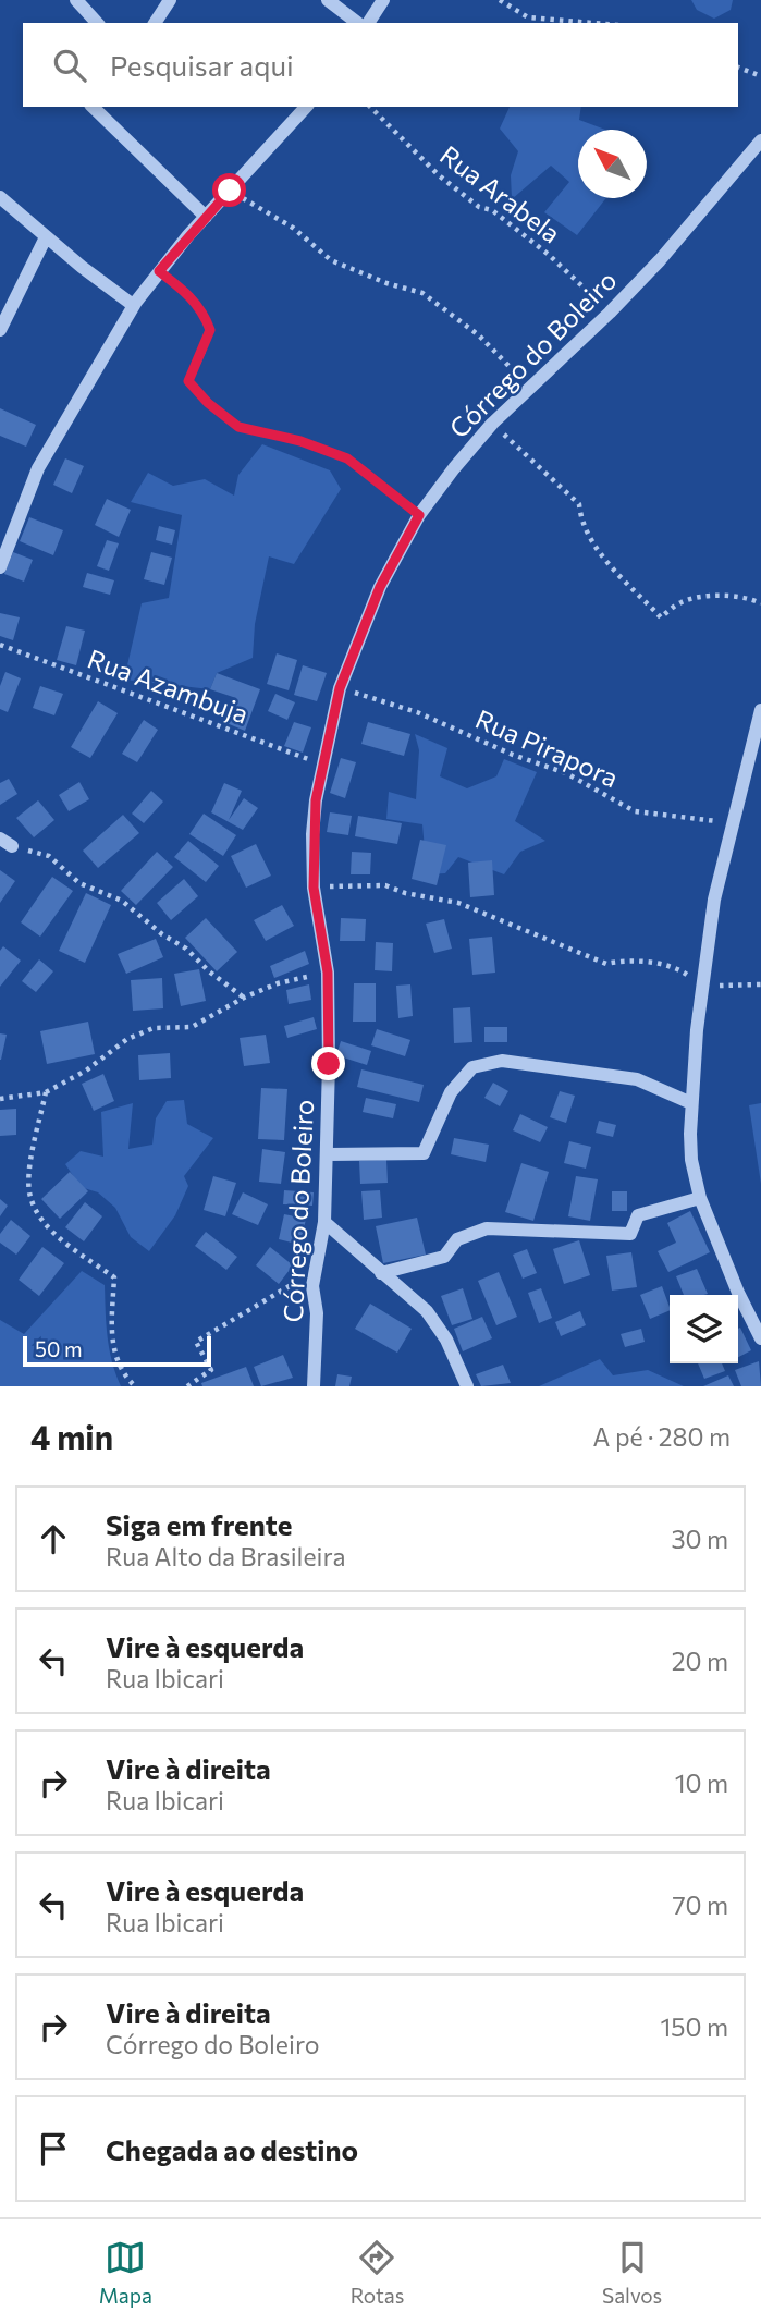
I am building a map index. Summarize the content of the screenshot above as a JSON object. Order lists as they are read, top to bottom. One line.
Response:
{"streets":{"street":["Córrego do Boleiro"],"path":["Rua Arabela","Rua Azambuja","Rua Pirapora"]},"crossings":[["Rua Arabela","Córrego do Boleiro"],["Córrego do Boleiro","Rua Azambuja"],["Córrego do Boleiro","Rua Pirapora"]],"scale_bar":"50 m","north":"top left","page":{"search":"Pesquisar aqui","scale":"50 m","heading":["4 min","A pé · 280 m"],"list":[["Siga em frente","Rua Alto da Brasileira","30 m"],["Vire à esquerda","Rua Ibicari","20 m"],["Vire à direita","Rua Ibicari","10 m"],["Vire à esquerda","Rua Ibicari","70 m"],["Vire à direita","Córrego do Boleiro","150 m"],"Chegada ao destino"],"nav":["Mapa","Rotas","Salvos"]}}
